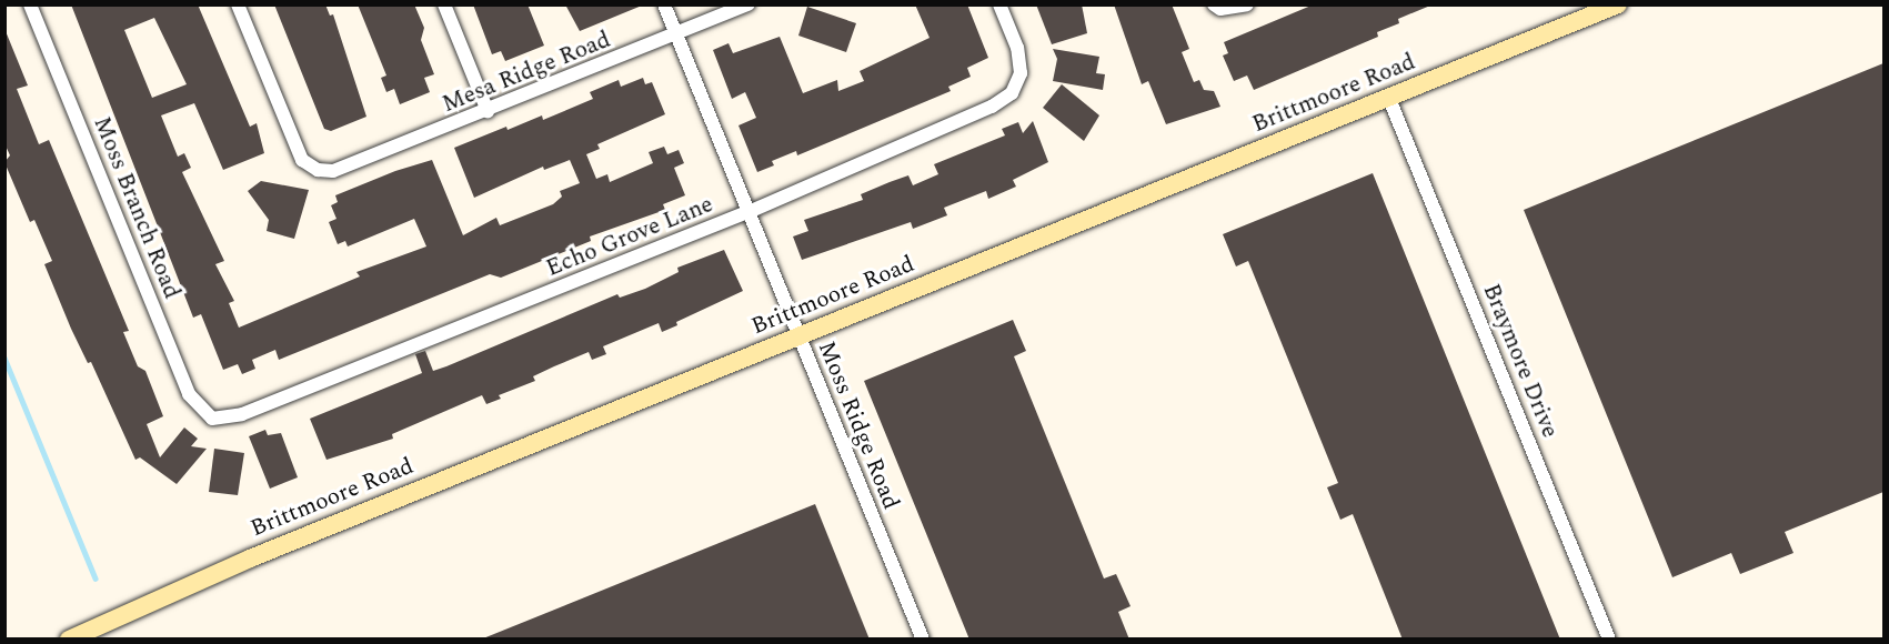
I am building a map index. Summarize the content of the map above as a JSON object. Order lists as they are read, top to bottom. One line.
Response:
{"streets":{"main road":["Brittmoore Road"],"street":["Mesa Ridge Road","Moss Branch Road","Echo Grove Lane","Braymore Drive","Moss Ridge Road"]},"crossings":[["Mesa Ridge Road","Moss Ridge Road"],["Brittmoore Road","Braymore Drive"],["Brittmoore Road","Moss Ridge Road"],["Moss Branch Road","Echo Grove Lane"],["Echo Grove Lane","Moss Ridge Road"]]}
